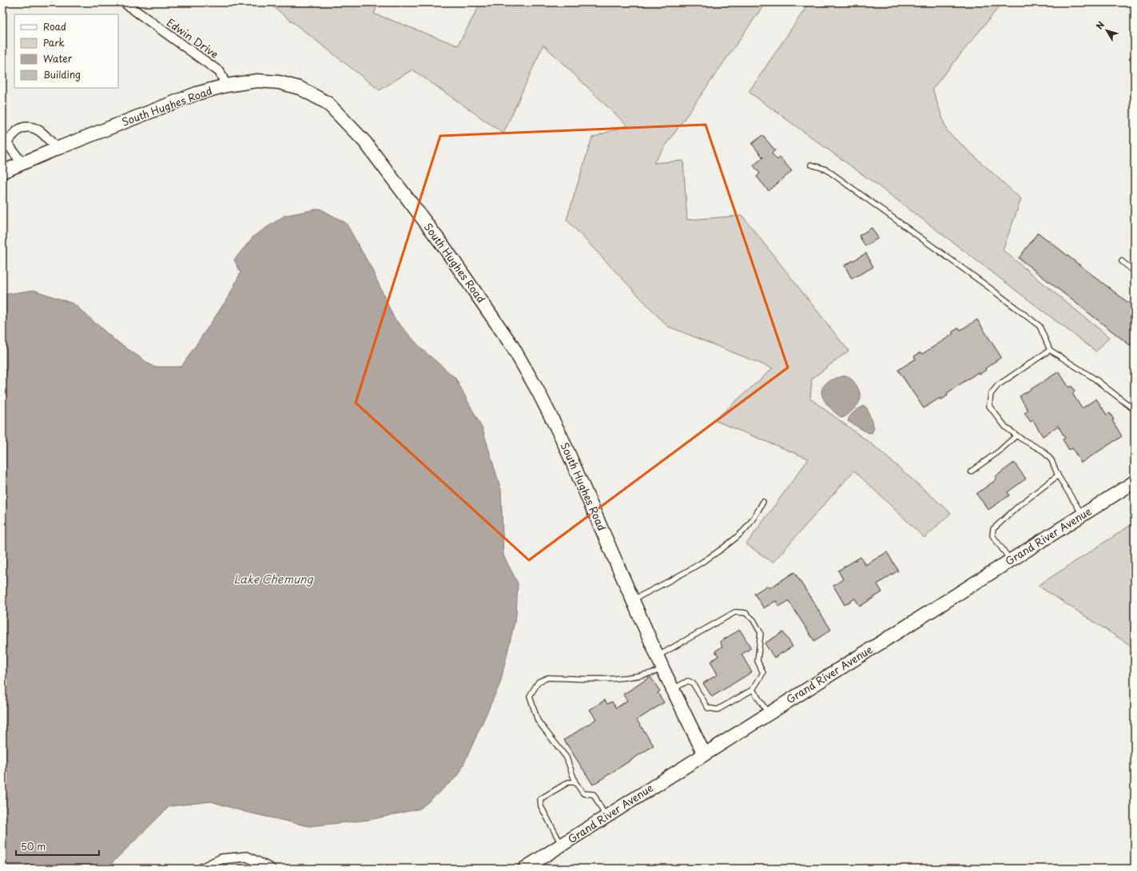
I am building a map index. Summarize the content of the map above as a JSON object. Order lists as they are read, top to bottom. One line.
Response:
{"streets":{"street":["Edwin Drive","South Hughes Road","Grand River Avenue"]},"crossings":[["Edwin Drive","South Hughes Road"],["South Hughes Road","Grand River Avenue"]],"water":["Lake Chemung"],"legend":["Road","Park","Water","Building"],"scale_bar":"50 m","north":"top left"}
